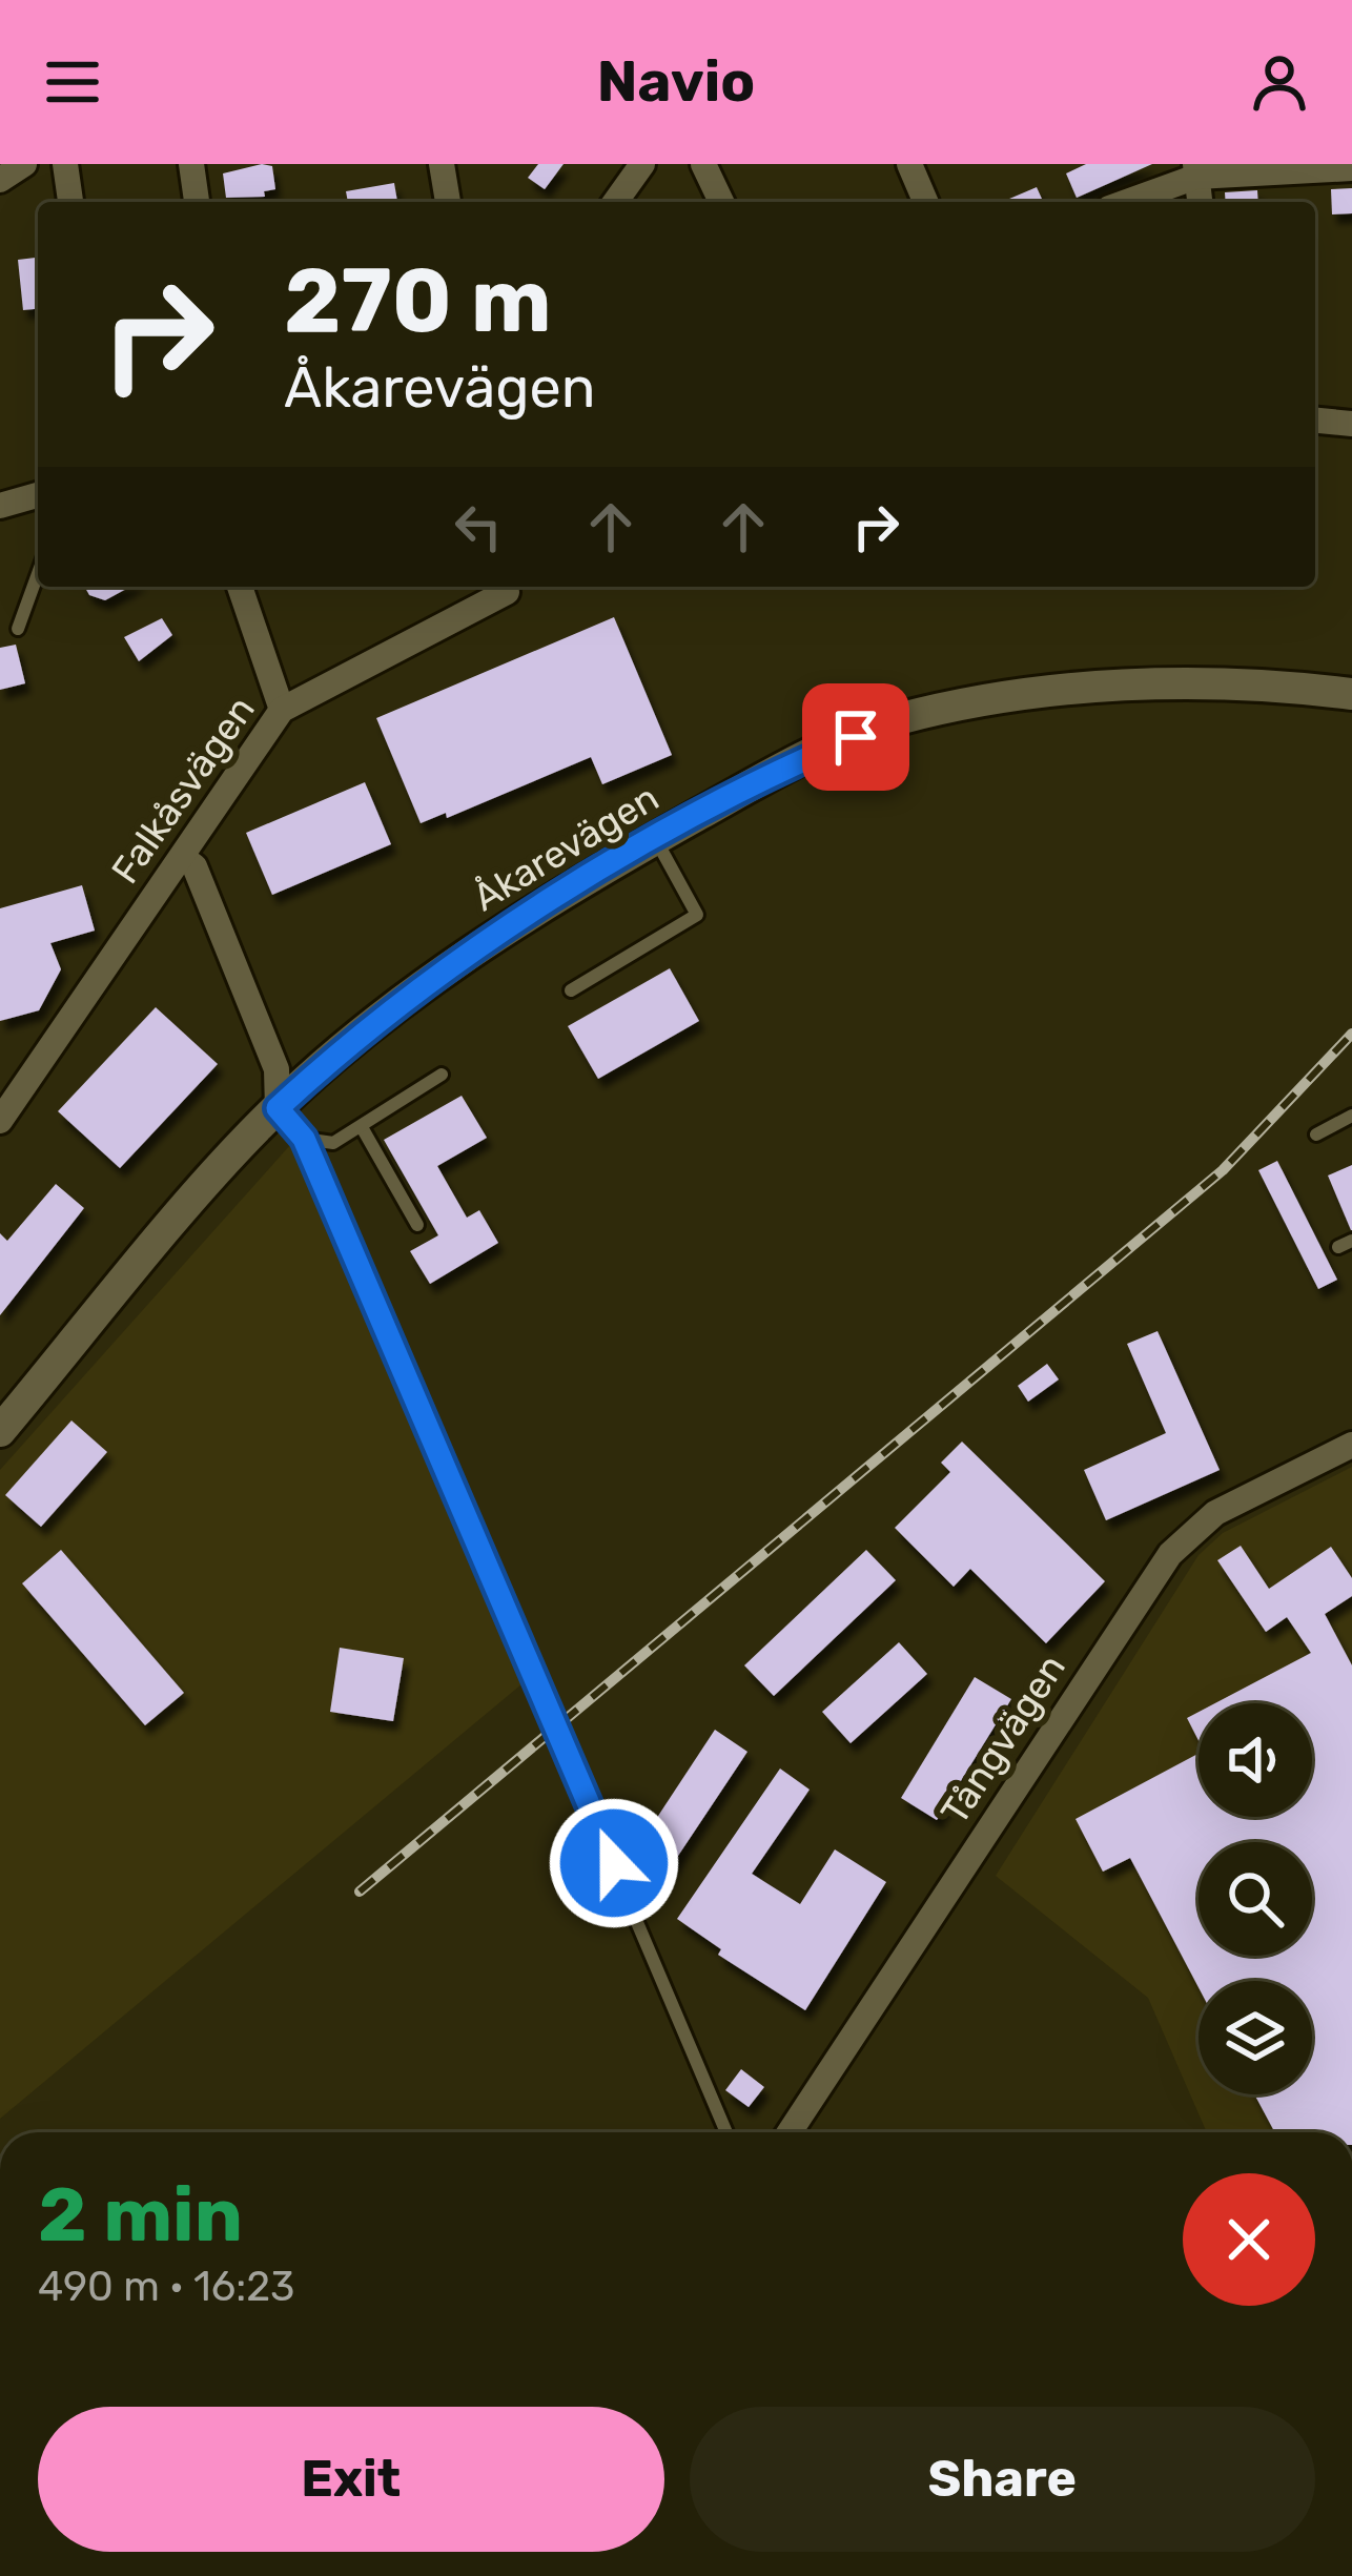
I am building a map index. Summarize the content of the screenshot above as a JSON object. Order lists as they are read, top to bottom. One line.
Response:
{"streets":{"street":["Falkåsvägen","Åkarevägen","Tångvägen"]},"page":{"header":"Navio","turn":["270 m","Åkarevägen"],"heading":["2 min","490 m · 16:23"],"buttons":["Exit","Share"]}}
